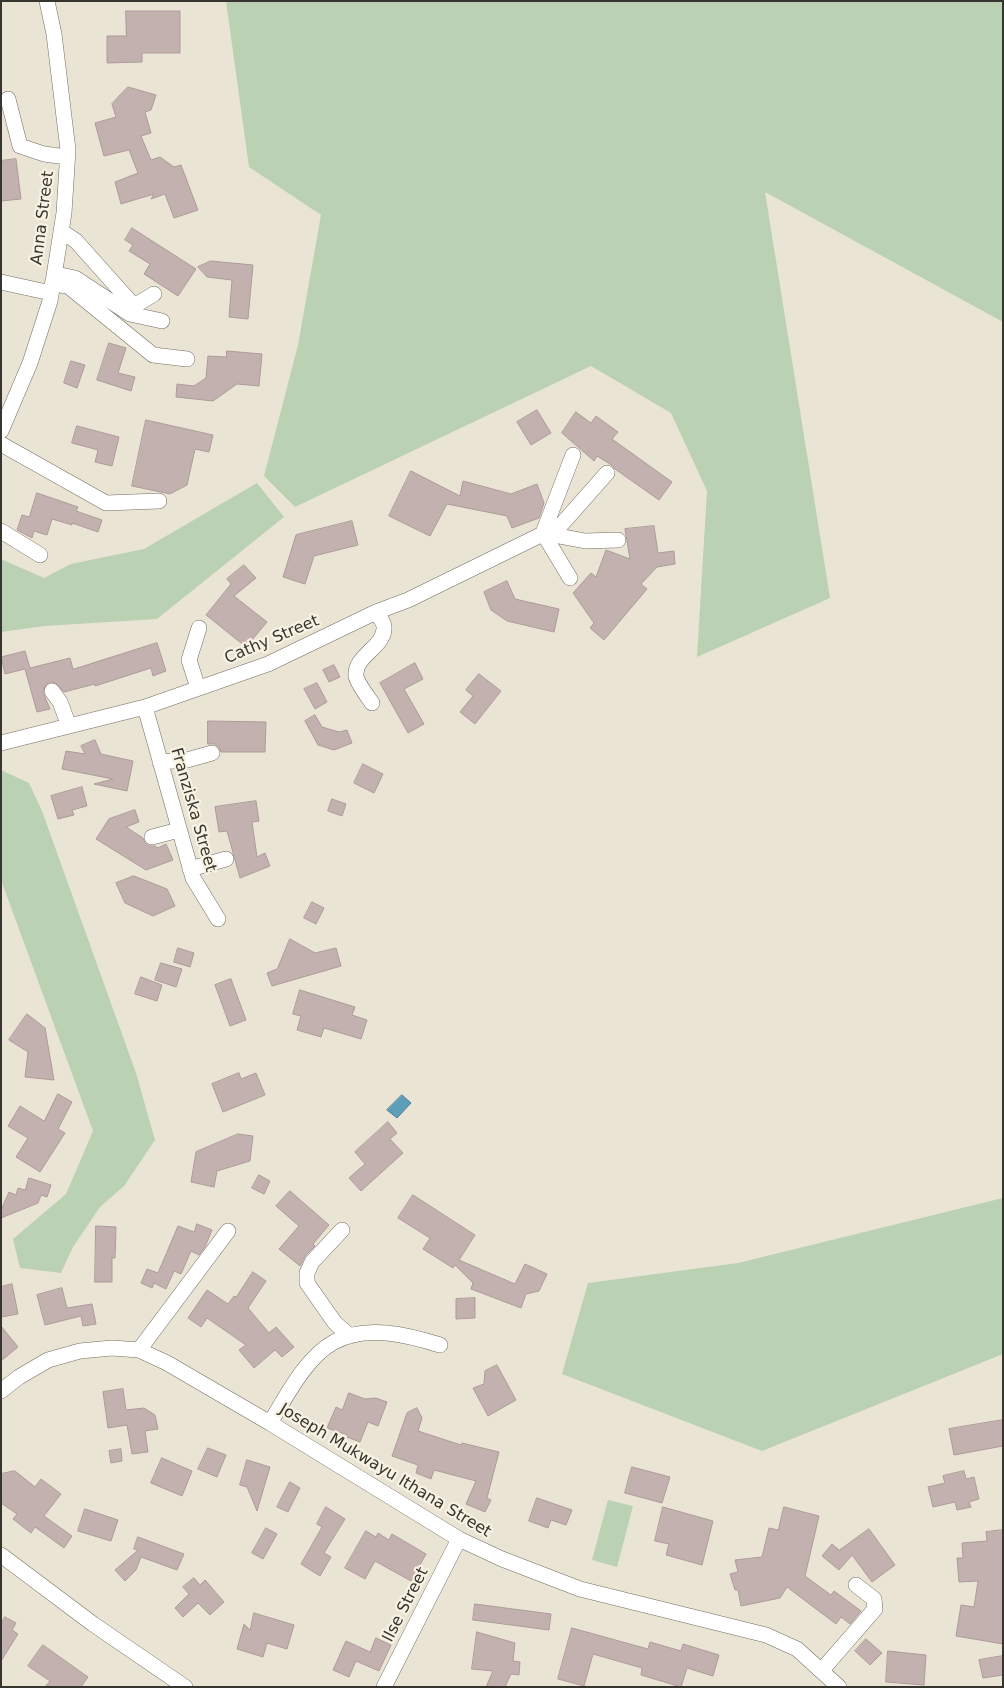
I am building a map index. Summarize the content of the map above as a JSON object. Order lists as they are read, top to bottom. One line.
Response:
{"streets":{"street":["Anna Street","Cathy Street","Franziska Street","Joseph Mukwayu Ithana Street","Ilse Street"]},"crossings":[["Cathy Street","Franziska Street"],["Joseph Mukwayu Ithana Street","Ilse Street"]]}
